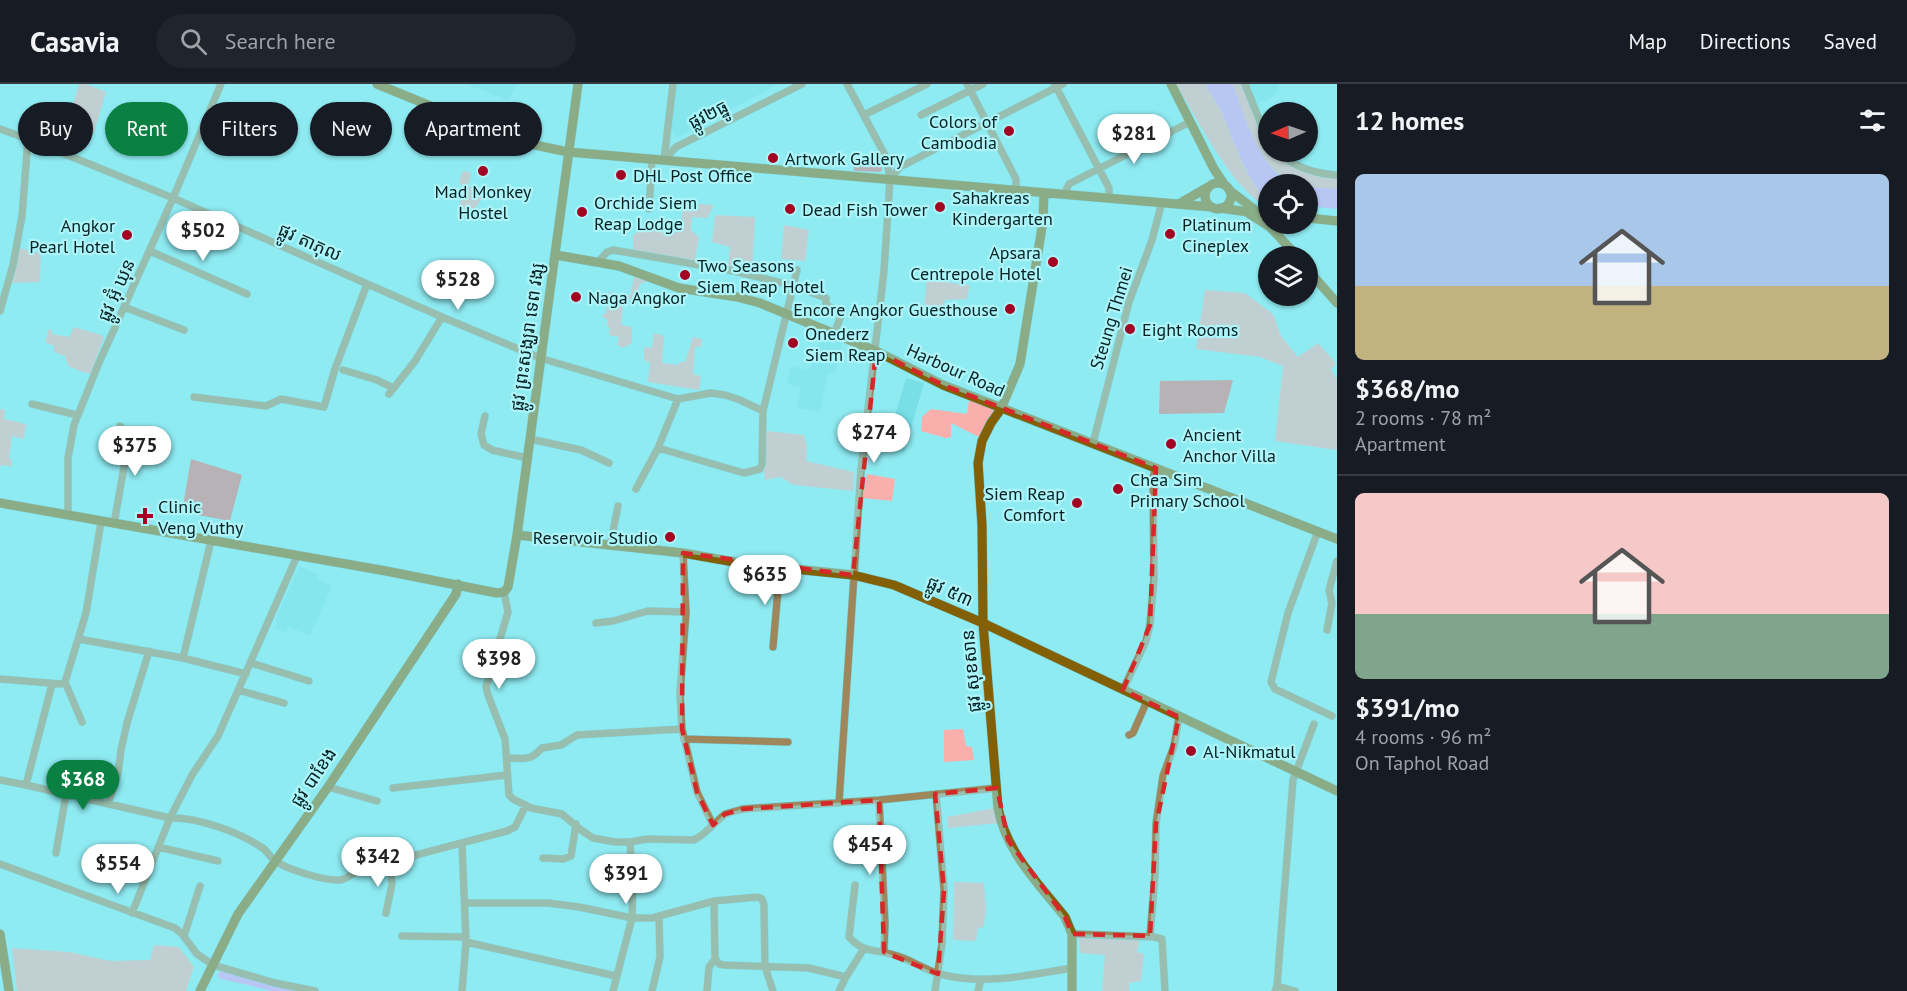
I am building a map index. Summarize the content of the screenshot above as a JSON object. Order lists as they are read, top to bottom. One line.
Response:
{"streets":{"street":["ផ្លូវ២ធ្នូ","ផ្លូវ តាភុល","ផ្លូវ អ៊ុំ ឃុន","Steung Thmei","ផ្លូវ ព្រះសង្ឃរា ទេព វង្ស","Harbour Road","ផ្លូវ ៥៣","ផ្លូវ សុខសាន","ផ្លូវ បាខែង"]},"crossings":[["ផ្លូវ តាភុល","ផ្លូវ អ៊ុំ ឃុន"],["ផ្លូវ តាភុល","ផ្លូវ ព្រះសង្ឃរា ទេព វង្ស"],["Steung Thmei","Harbour Road"],["ផ្លូវ ព្រះសង្ឃរា ទេព វង្ស","Harbour Road"],["ផ្លូវ ព្រះសង្ឃរា ទេព វង្ស","ផ្លូវ ៥៣"],["Harbour Road","ផ្លូវ សុខសាន"],["ផ្លូវ ៥៣","ផ្លូវ សុខសាន"]],"places":{"other":["Colors of Cambodia","Artwork Gallery","Mad Monkey Hostel","DHL Post Office","Sahakreas Kindergarten","Dead Fish Tower","Orchide Siem Reap Lodge","Platinum Cineplex","Angkor Pearl Hotel","Apsara Centrepole Hotel","Two Seasons Siem Reap Hotel","Naga Angkor","Encore Angkor Guesthouse","Eight Rooms","Onederz Siem Reap","Ancient Anchor Villa","Chea Sim Primary School","Siem Reap Comfort","Reservoir Studio","Al-Nikmatul"],"health":["Clinic Veng Vuthy"]},"north":"left","page":{"header":"Casavia","search":"Search here","nav":["Map","Directions","Saved"],"heading":"12 homes","chip":["Buy","Rent","Filters","New","Apartment"],"price":["$281","$502","$528","$274","$375","$635","$398","$368","$454","$342","$554","$391"],"list":[{"name":"$368/mo","note":"2 rooms · 78 m² · Apartment"},{"name":"$391/mo","note":"4 rooms · 96 m² · On Taphol Road"}]}}
